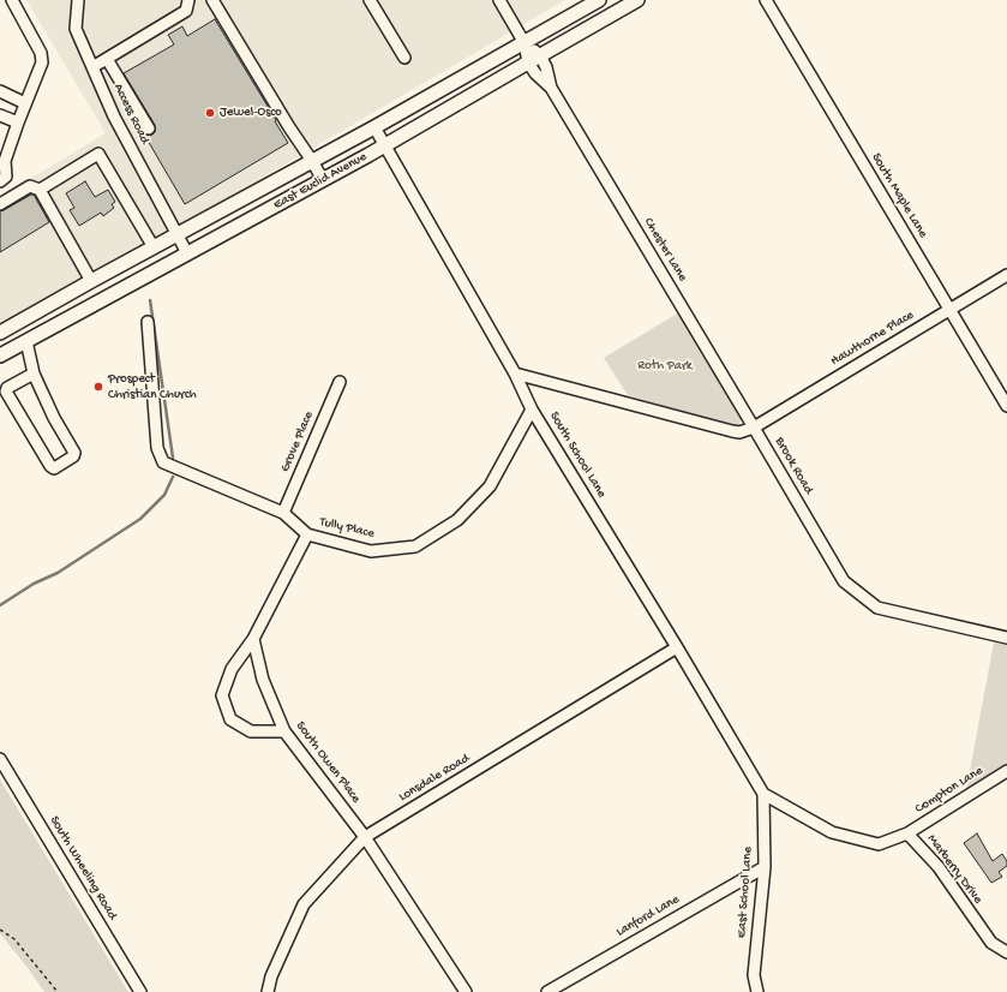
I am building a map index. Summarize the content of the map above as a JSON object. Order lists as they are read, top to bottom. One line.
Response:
{"streets":{"main road":["East Euclid Avenue"],"street":["Access Road","South Maple Lane","Chester Lane","Hawthorne Place","Grove Place","South School Lane","Brook Road","Tully Place","South Owen Place","Lonsdale Road","Compton Lane","South Wheeling Road","Marberry Drive","East School Lane","Lanford Lane"]},"crossings":[["Access Road","East Euclid Avenue"],["East Euclid Avenue","Chester Lane"],["East Euclid Avenue","South School Lane"],["South Maple Lane","Hawthorne Place"],["Chester Lane","Hawthorne Place"],["Chester Lane","Brook Road"],["Hawthorne Place","Brook Road"],["Grove Place","Tully Place"],["South School Lane","Tully Place"],["South School Lane","Lonsdale Road"],["South School Lane","Marberry Drive"],["South School Lane","East School Lane"],["South Owen Place","Lonsdale Road"],["Compton Lane","Marberry Drive"],["Marberry Drive","East School Lane"],["East School Lane","Lanford Lane"]],"parks":["Roth Park"],"places":["Jewel-Osco","Prospect Christian Church"]}
